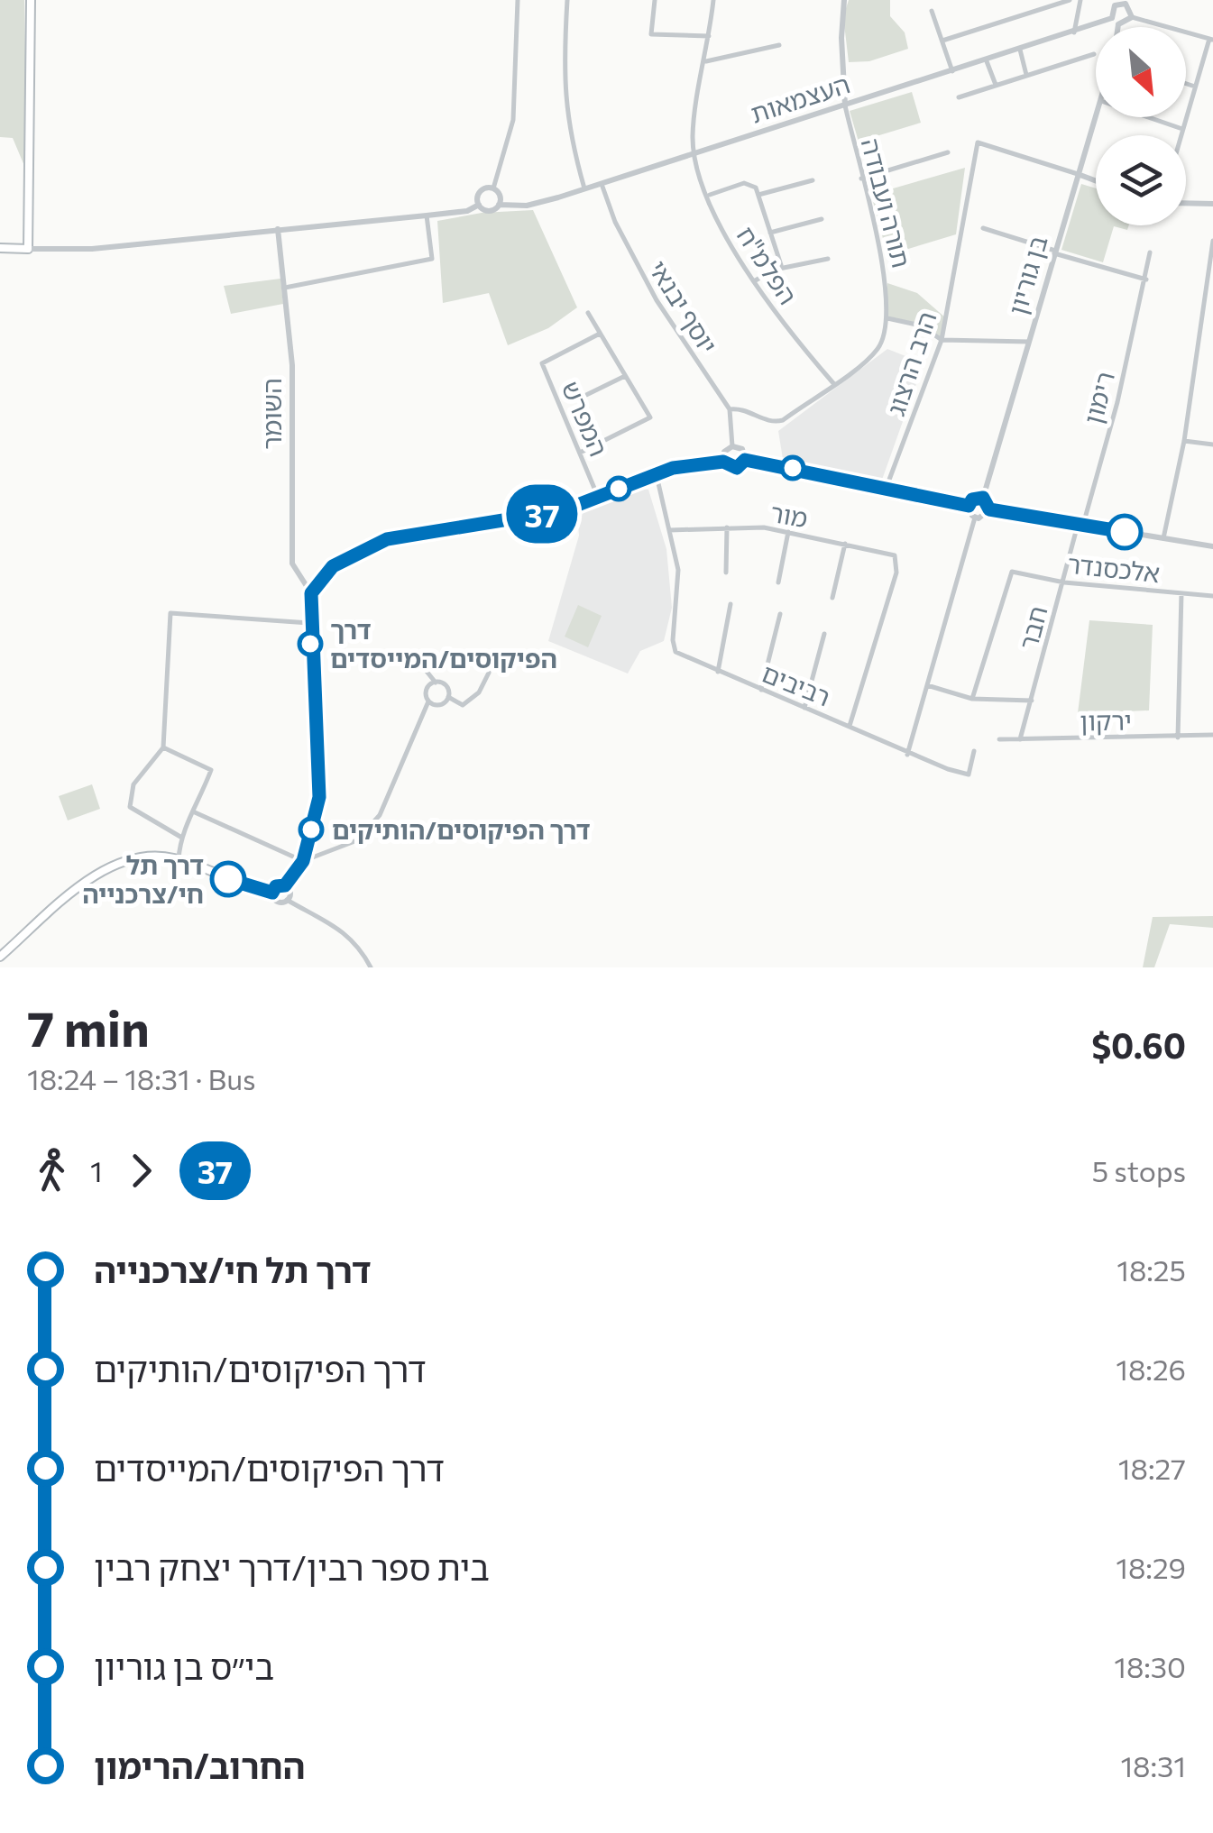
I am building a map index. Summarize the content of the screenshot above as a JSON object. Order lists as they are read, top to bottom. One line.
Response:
{"streets":{"street":["העצמאות","תורה ועבודה","הפלמ\"ח","בן גוריון","יוסף יבנאי","הרב הרצוג","רימון","השומר","המפרש","מור","אלכסנדר","חבר","רביבים","ירקון"]},"crossings":[["העצמאות","תורה ועבודה"],["העצמאות","הפלמ\"ח"],["העצמאות","יוסף יבנאי"],["תורה ועבודה","הפלמ\"ח"],["תורה ועבודה","יוסף יבנאי"],["בן גוריון","הרב הרצוג"],["רימון","חבר"],["מור","רביבים"],["אלכסנדר","חבר"],["חבר","ירקון"]],"places":["דרך הפיקוסים/המייסדים","דרך הפיקוסים/הותיקים","דרך תל חי/צרכנייה"],"lines":["bus line 37"],"north":"bottom right","page":{"on_map":"37","heading":["7 min","18:24 – 18:31 · Bus","$0.60"],"legs":["1","37","5 stops"],"list":[{"name":"דרך תל חי/צרכנייה","value":"18:25"},{"name":"דרך הפיקוסים/הותיקים","value":"18:26"},{"name":"דרך הפיקוסים/המייסדים","value":"18:27"},{"name":"בית ספר רבין/דרך יצחק רבין","value":"18:29"},{"name":"בי״ס בן גוריון","value":"18:30"},{"name":"החרוב/הרימון","value":"18:31"}]}}
